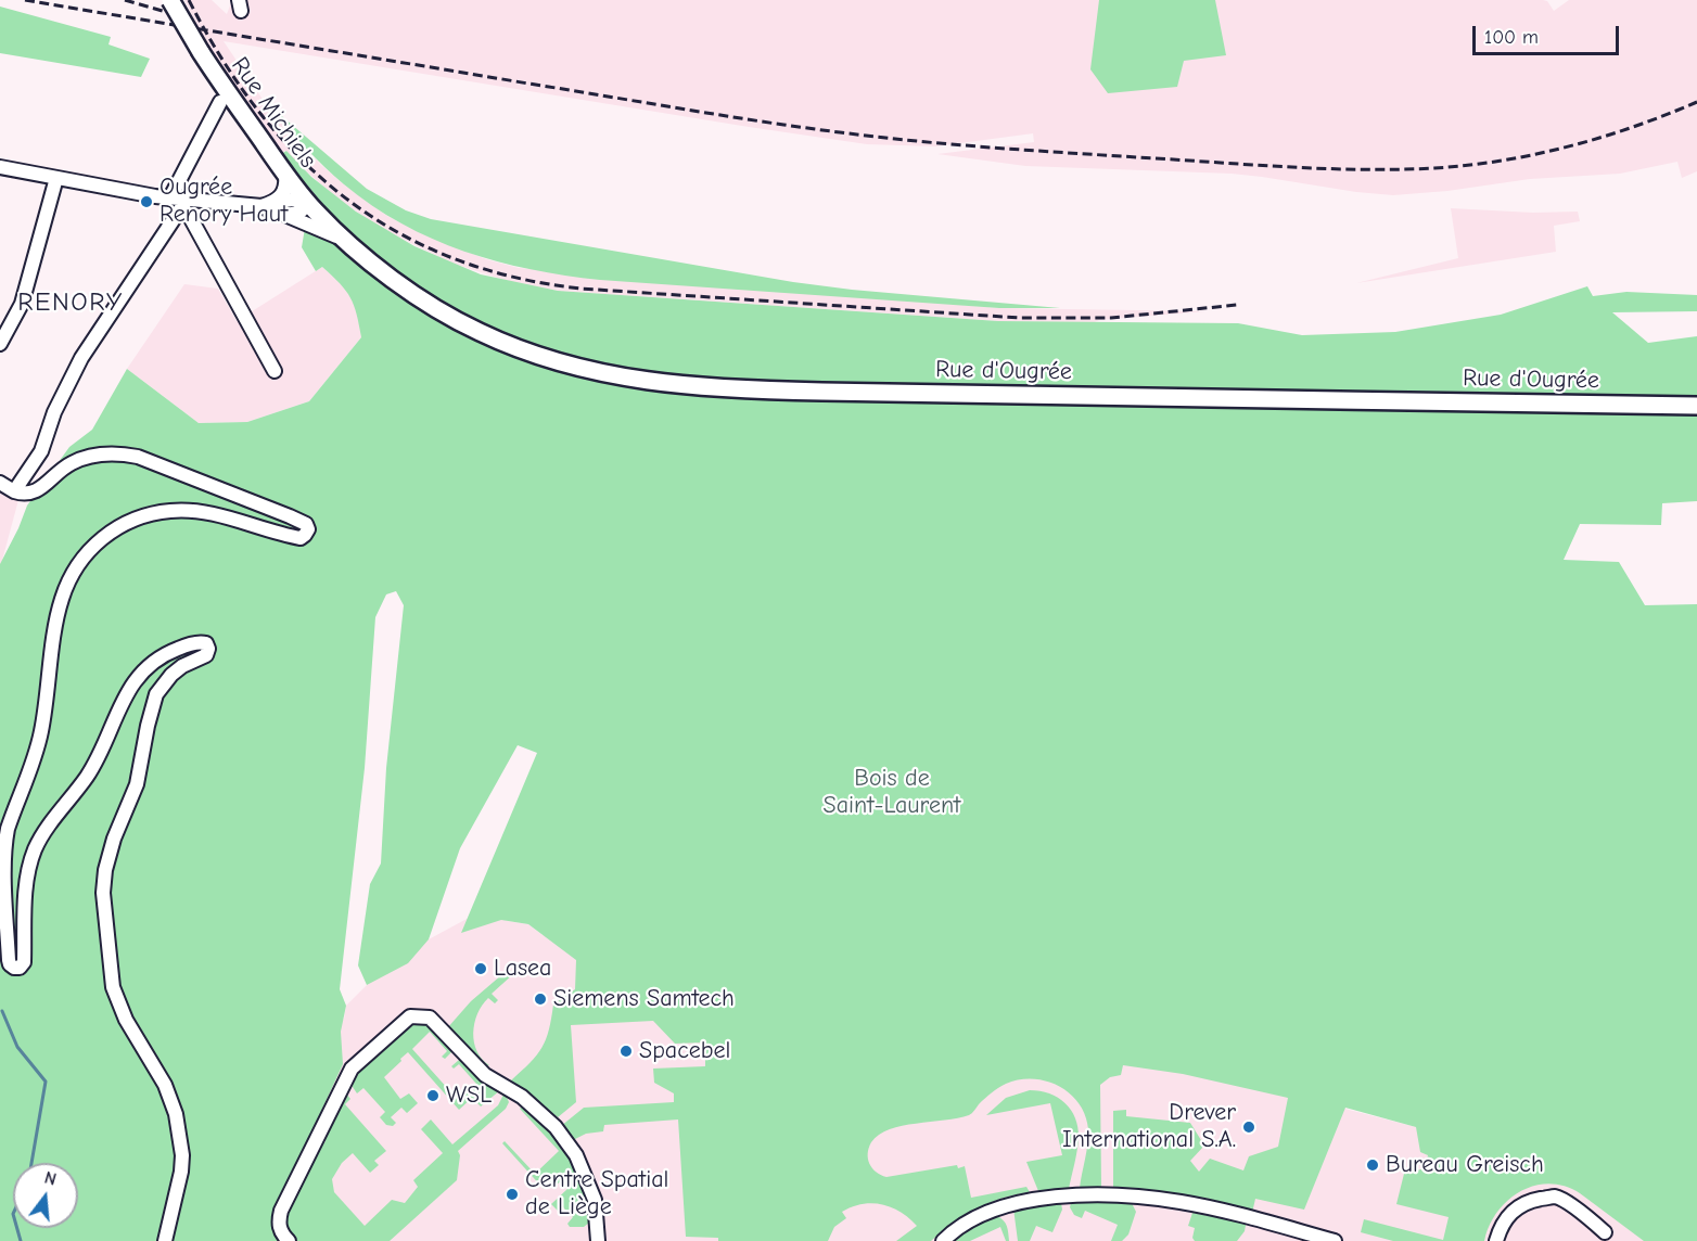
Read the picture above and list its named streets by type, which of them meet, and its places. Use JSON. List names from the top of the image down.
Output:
{
  "streets": {
    "main road": ["Rue Michiels", "Rue d'Ougrée"]
  },
  "crossings": [
    ["Rue Michiels", "Rue d'Ougrée"]
  ],
  "districts": ["RENORY"],
  "parks": ["Bois de Saint-Laurent"],
  "places": [
    "Ougrée Renory Haut",
    "Lasea",
    "Siemens Samtech",
    "Spacebel",
    "WSL",
    "Drever International S.A.",
    "Bureau Greisch",
    "Centre Spatial de Liège"
  ],
  "scale_bar": "100 m",
  "north": "top"
}
